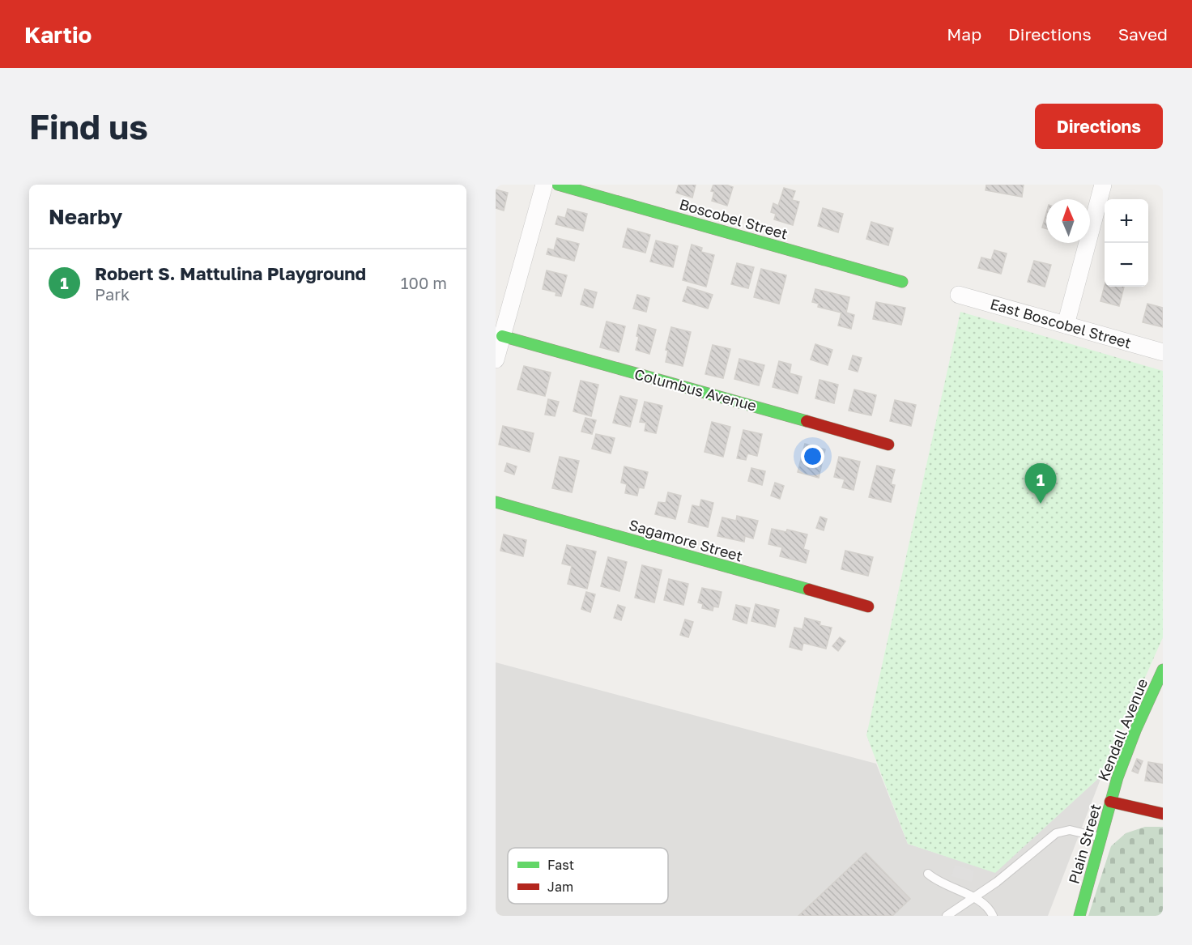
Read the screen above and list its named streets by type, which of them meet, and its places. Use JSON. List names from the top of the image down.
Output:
{
  "streets": {
    "street": [
      "Boscobel Street",
      "East Boscobel Street",
      "Columbus Avenue",
      "Sagamore Street",
      "Kendall Avenue",
      "Plain Street"
    ]
  },
  "crossings": [
    ["Kendall Avenue", "Plain Street"]
  ],
  "legend": ["Fast", "Jam"],
  "north": "top",
  "page": {
    "header": "Kartio",
    "nav": ["Map", "Directions", "Saved"],
    "buttons": "Directions",
    "title": "Find us",
    "heading": "Nearby",
    "map_buttons": ["+", "−"],
    "list": [
      {
        "mark": "1",
        "name": "Robert S. Mattulina Playground",
        "note": "Park",
        "value": "100 m"
      }
    ],
    "pins": "1"
  }
}
